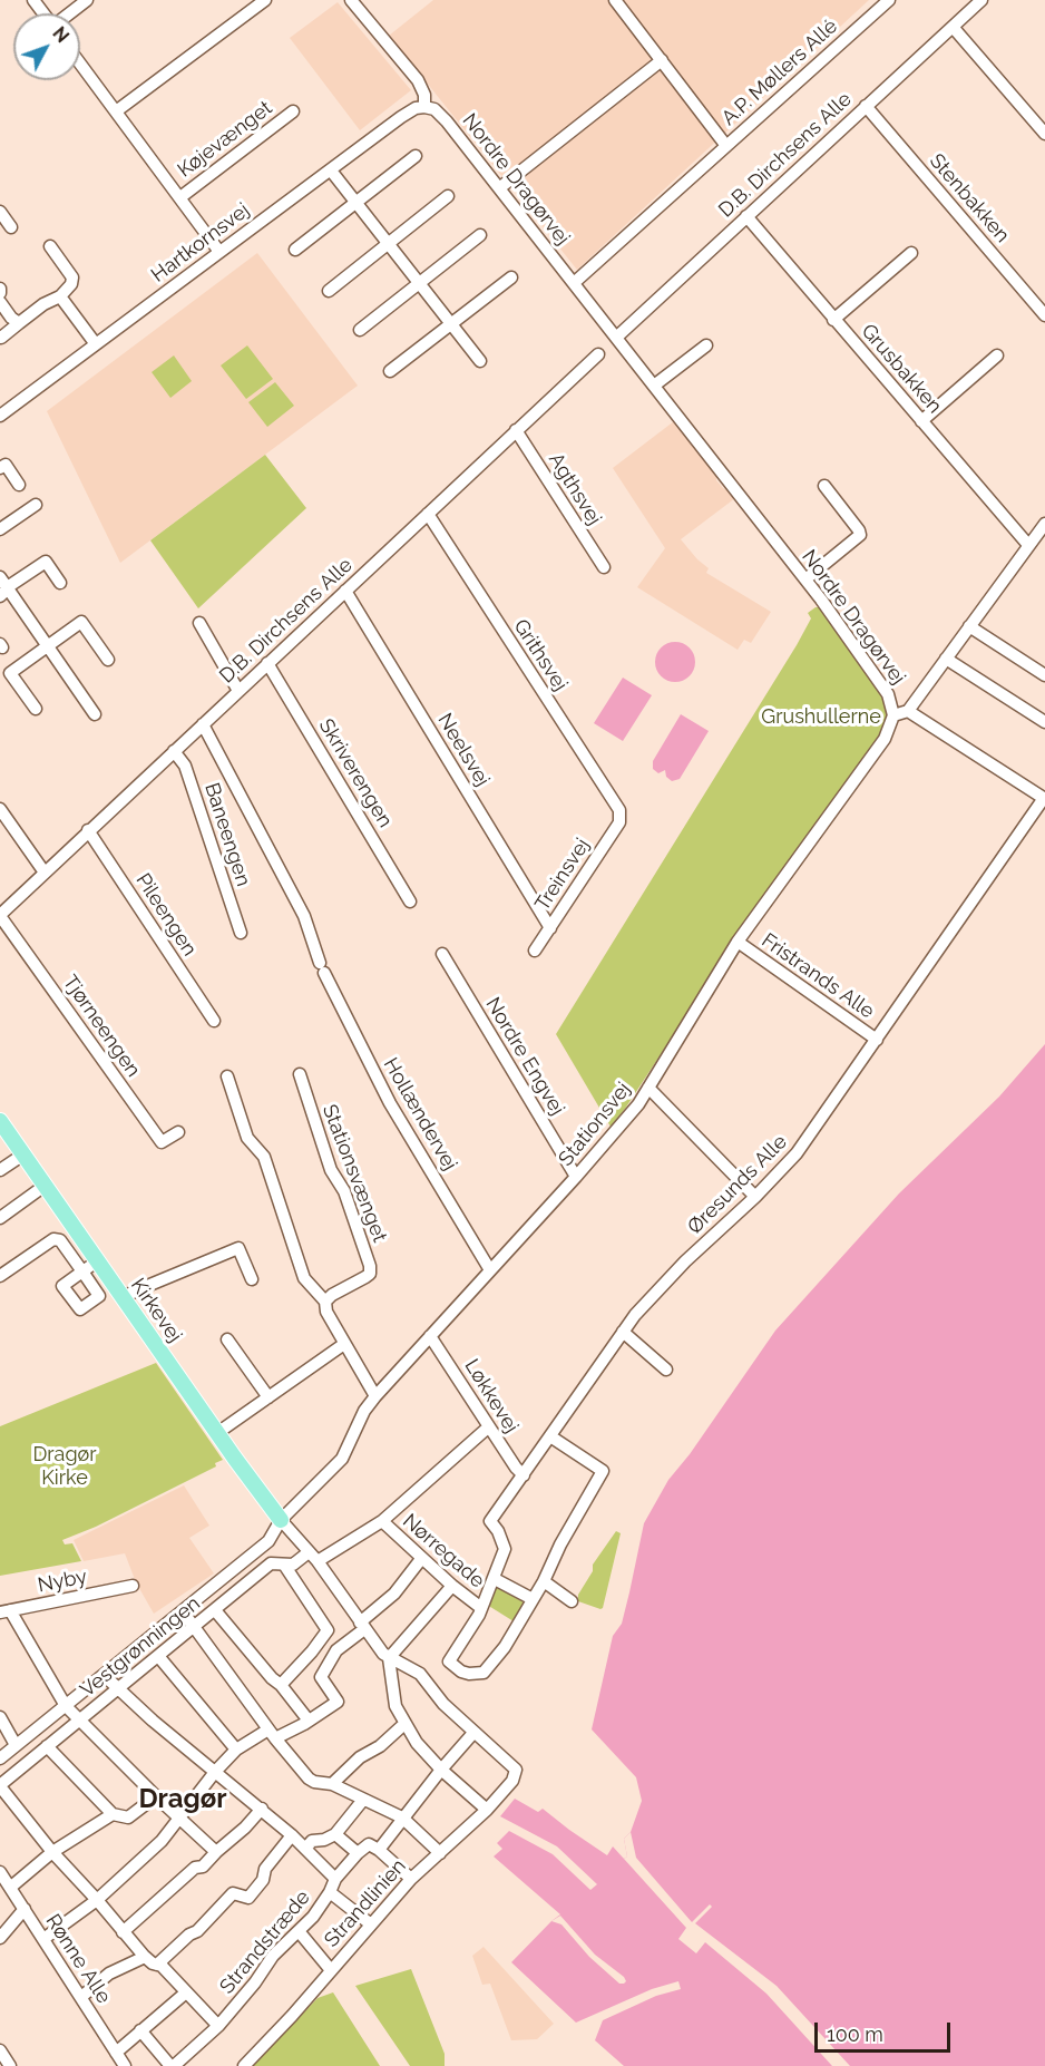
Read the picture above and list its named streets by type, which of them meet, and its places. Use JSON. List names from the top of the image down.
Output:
{
  "streets": {
    "main road": ["Kirkevej"],
    "street": [
      "A.P. Møllers Allé",
      "Køjevænget",
      "D.B. Dirchsens Alle",
      "Nordre Dragørvej",
      "Stenbakken",
      "Hartkornsvej",
      "Grusbakken",
      "Agthsvej",
      "Grithsvej",
      "Neelsvej",
      "Skriverengen",
      "Baneengen",
      "Treinsvej",
      "Pileengen",
      "Fristrands Alle",
      "Tjørneengen",
      "Nordre Engvej",
      "Hollændervej",
      "Stationsvej",
      "Stationsvænget",
      "Øresunds Alle",
      "Løkkevej",
      "Nørregade",
      "Nyby",
      "Vestgrønningen",
      "Strandlinien",
      "Strandstræde",
      "Rønne Alle"
    ]
  },
  "crossings": [
    ["A.P. Møllers Allé", "Nordre Dragørvej"],
    ["Køjevænget", "Hartkornsvej"],
    ["D.B. Dirchsens Alle", "Nordre Dragørvej"],
    ["D.B. Dirchsens Alle", "Stenbakken"],
    ["D.B. Dirchsens Alle", "Grusbakken"],
    ["D.B. Dirchsens Alle", "Agthsvej"],
    ["D.B. Dirchsens Alle", "Grithsvej"],
    ["D.B. Dirchsens Alle", "Neelsvej"],
    ["D.B. Dirchsens Alle", "Skriverengen"],
    ["D.B. Dirchsens Alle", "Baneengen"],
    ["D.B. Dirchsens Alle", "Pileengen"],
    ["D.B. Dirchsens Alle", "Tjørneengen"],
    ["D.B. Dirchsens Alle", "Hollændervej"],
    ["Nordre Dragørvej", "Hartkornsvej"],
    ["Nordre Dragørvej", "Stationsvej"],
    ["Grithsvej", "Treinsvej"],
    ["Neelsvej", "Treinsvej"],
    ["Fristrands Alle", "Stationsvej"],
    ["Fristrands Alle", "Øresunds Alle"],
    ["Nordre Engvej", "Stationsvej"],
    ["Hollændervej", "Stationsvej"],
    ["Stationsvej", "Kirkevej"],
    ["Stationsvej", "Løkkevej"],
    ["Stationsvej", "Vestgrønningen"],
    ["Øresunds Alle", "Løkkevej"],
    ["Kirkevej", "Vestgrønningen"],
    ["Løkkevej", "Vestgrønningen"],
    ["Nørregade", "Vestgrønningen"]
  ],
  "districts": ["Dragør"],
  "parks": ["Grushullerne", "Dragør Kirke"],
  "scale_bar": "100 m",
  "north": "top right"
}
